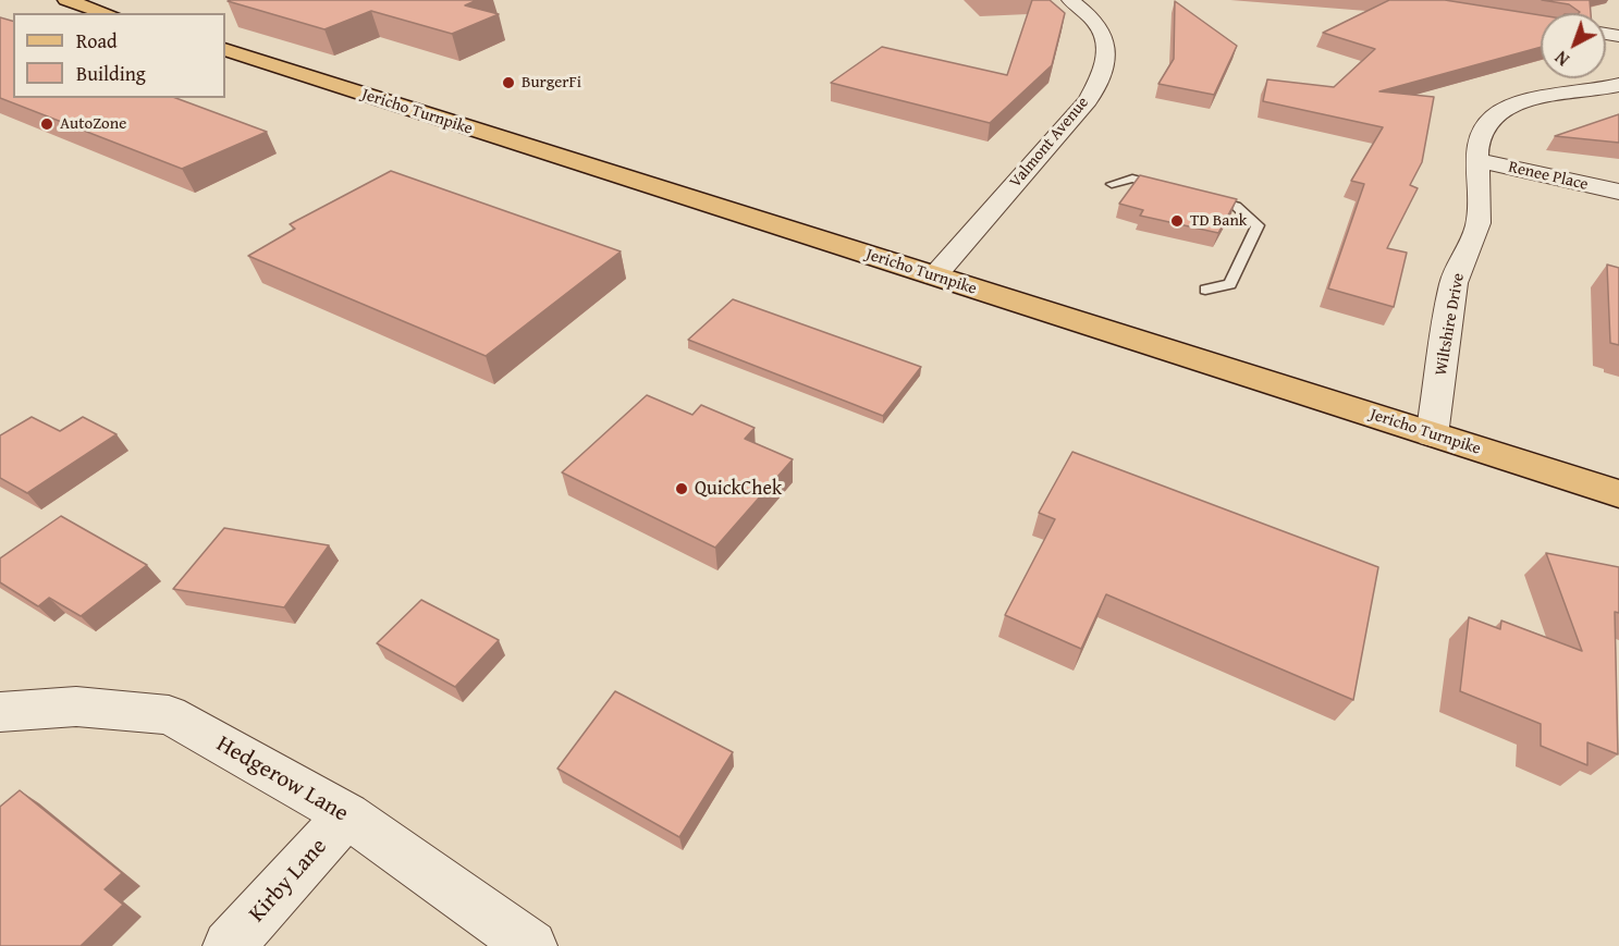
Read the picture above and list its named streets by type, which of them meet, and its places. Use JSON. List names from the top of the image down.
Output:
{
  "streets": {
    "main road": ["Jericho Turnpike"],
    "street": [
      "Valmont Avenue",
      "Renee Place",
      "Wiltshire Drive",
      "Hedgerow Lane",
      "Kirby Lane"
    ]
  },
  "crossings": [
    ["Jericho Turnpike", "Valmont Avenue"],
    ["Jericho Turnpike", "Wiltshire Drive"],
    ["Renee Place", "Wiltshire Drive"],
    ["Hedgerow Lane", "Kirby Lane"]
  ],
  "places": [
    "BurgerFi",
    "AutoZone",
    "TD Bank",
    "QuickChek"
  ],
  "legend": ["Road", "Building"],
  "north": "bottom left"
}
